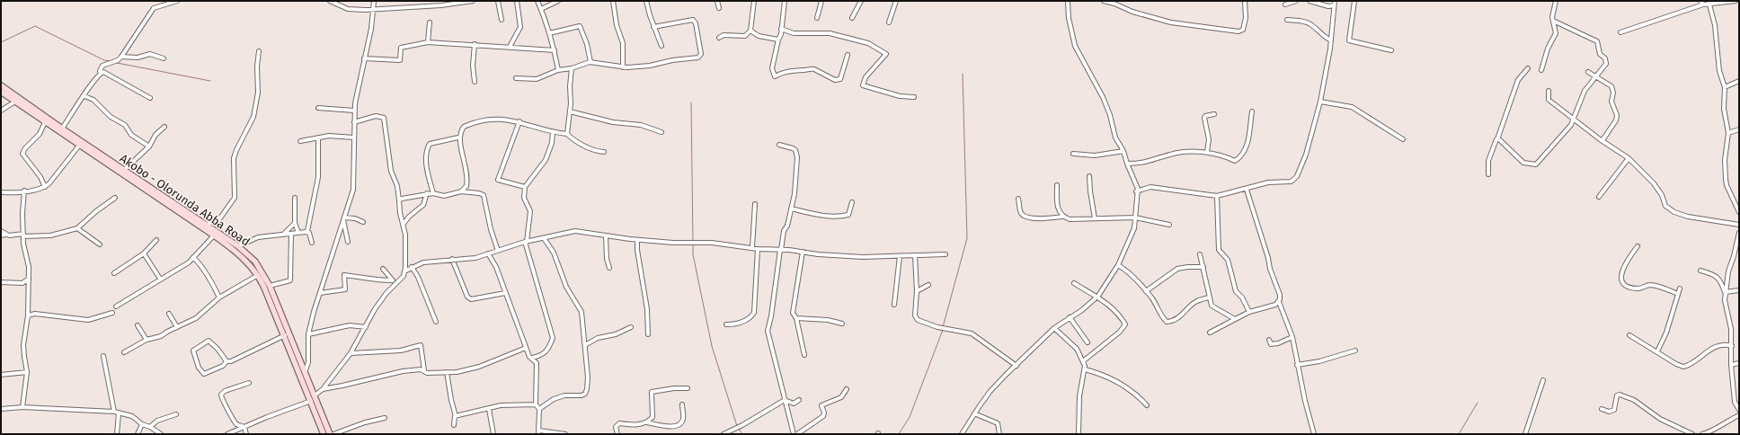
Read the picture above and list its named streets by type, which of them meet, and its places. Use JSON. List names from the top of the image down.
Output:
{
  "streets": {
    "main road": ["Akobo - Olorunda Abba Road"]
  }
}
